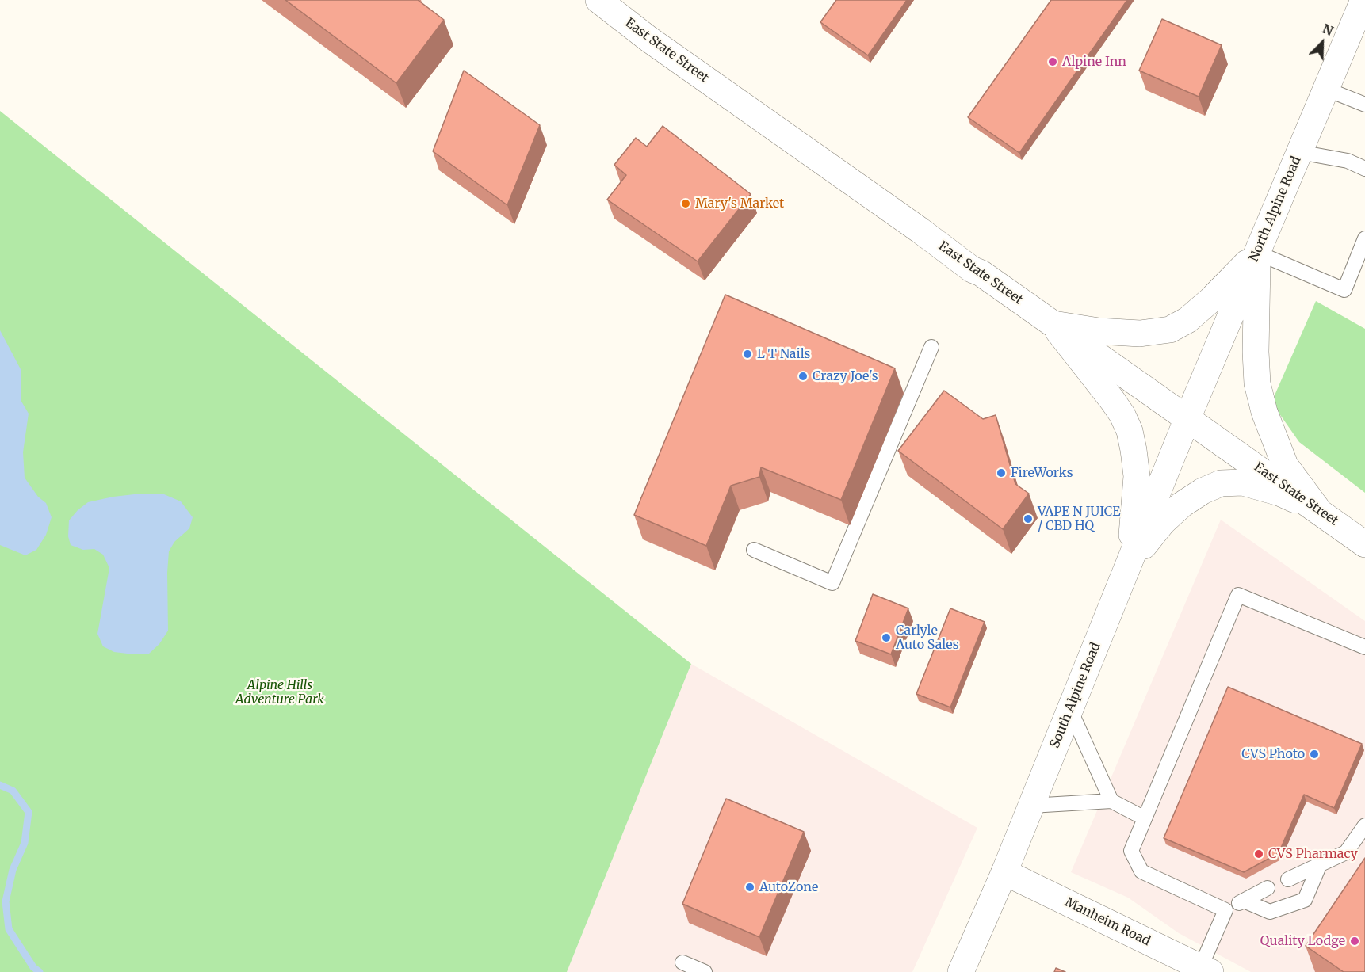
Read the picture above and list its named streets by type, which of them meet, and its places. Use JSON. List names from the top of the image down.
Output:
{
  "streets": {
    "main road": [
      "East State Street",
      "North Alpine Road",
      "South Alpine Road",
      "Manheim Road"
    ]
  },
  "crossings": [
    ["East State Street", "North Alpine Road"],
    ["East State Street", "South Alpine Road"],
    ["North Alpine Road", "South Alpine Road"],
    ["South Alpine Road", "Manheim Road"]
  ],
  "parks": ["Alpine Hills Adventure Park"],
  "places": [
    "Alpine Inn",
    "Mary's Market",
    "L T Nails",
    "Crazy Joe's",
    "FireWorks",
    "VAPE N JUICE / CBD HQ",
    "Carlyle Auto Sales",
    "CVS Photo",
    "CVS Pharmacy",
    "AutoZone",
    "Quality Lodge"
  ],
  "north": "top right"
}
